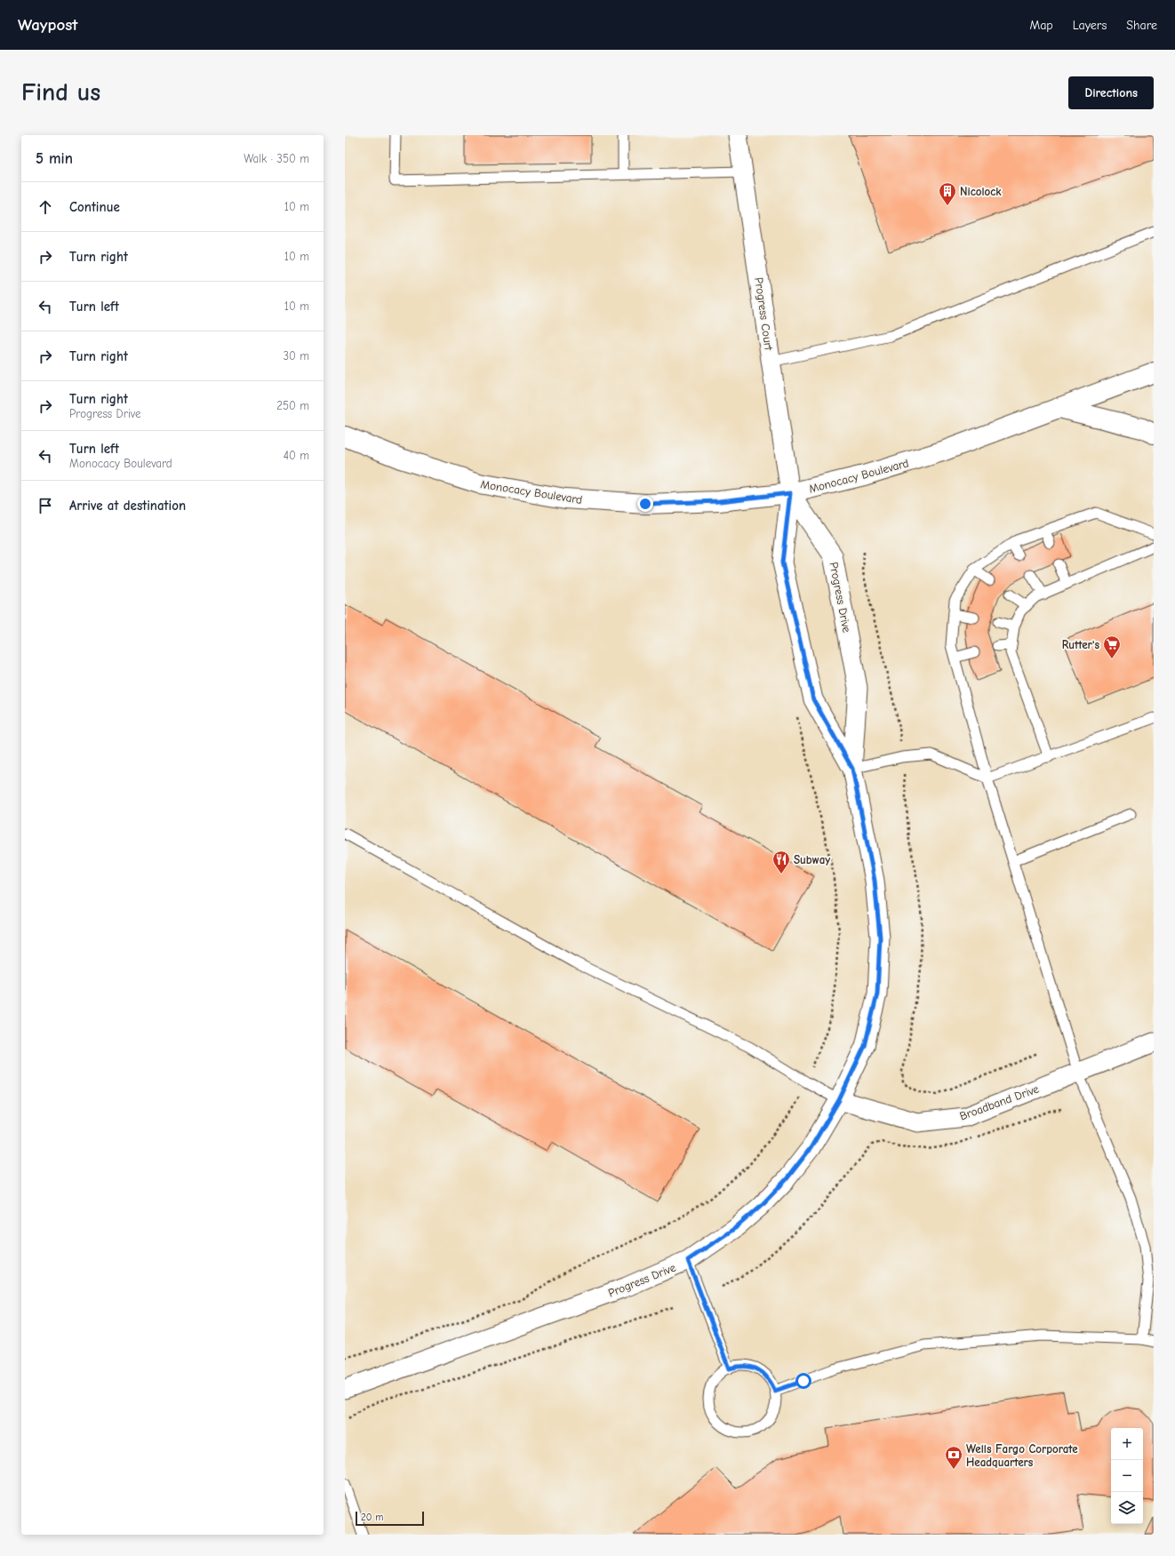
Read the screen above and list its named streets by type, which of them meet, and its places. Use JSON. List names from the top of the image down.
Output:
{
  "streets": {
    "main road": ["Monocacy Boulevard"],
    "street": ["Progress Court", "Progress Drive", "Broadband Drive"]
  },
  "crossings": [
    ["Progress Court", "Monocacy Boulevard"],
    ["Progress Court", "Progress Drive"],
    ["Monocacy Boulevard", "Progress Drive"],
    ["Progress Drive", "Broadband Drive"]
  ],
  "places": {
    "building": ["Nicolock"],
    "supermarket": ["Rutter's"],
    "restaurant": ["Subway"],
    "bank": ["Wells Fargo Corporate Headquarters"]
  },
  "scale_bar": "20 m",
  "page": {
    "header": "Waypost",
    "nav": ["Map", "Layers", "Share"],
    "buttons": "Directions",
    "title": "Find us",
    "heading": ["5 min", "Walk · 350 m"],
    "list": [
      ["Continue", "10 m"],
      ["Turn right", "10 m"],
      ["Turn left", "10 m"],
      ["Turn right", "30 m"],
      ["Turn right", "Progress Drive", "250 m"],
      ["Turn left", "Monocacy Boulevard", "40 m"],
      "Arrive at destination"
    ],
    "map_buttons": ["+", "−"],
    "scale": "20 m"
  }
}
